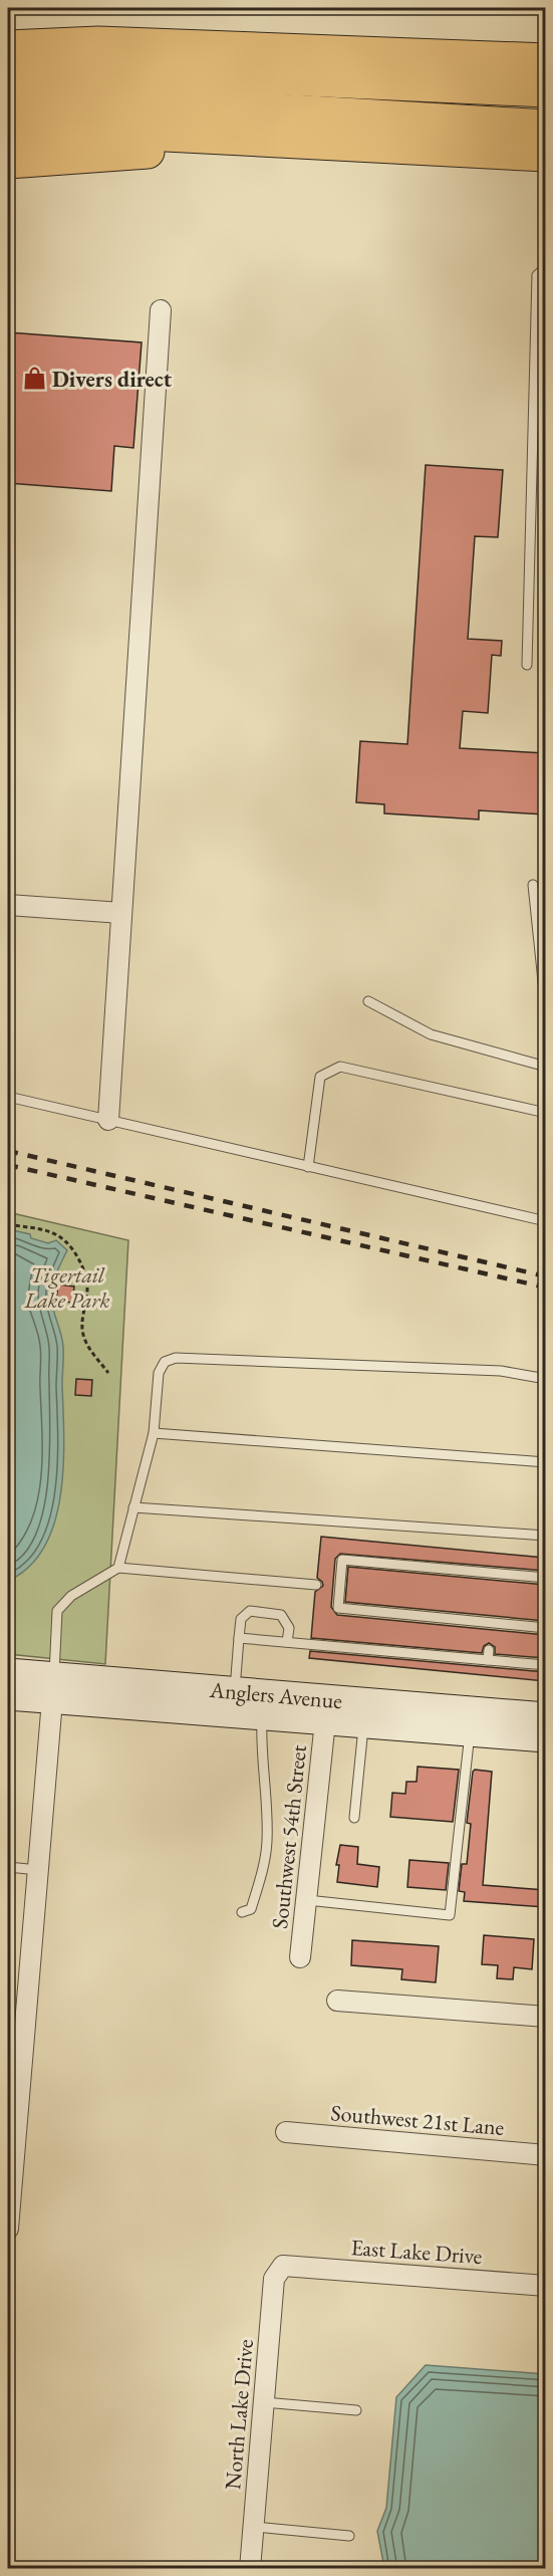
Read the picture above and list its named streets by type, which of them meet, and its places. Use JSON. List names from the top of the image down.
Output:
{
  "streets": {
    "street": [
      "Anglers Avenue",
      "Southwest 54th Street",
      "Southwest 21st Lane",
      "East Lake Drive",
      "North Lake Drive"
    ]
  },
  "crossings": [
    ["Anglers Avenue", "Southwest 54th Street"],
    ["East Lake Drive", "North Lake Drive"]
  ],
  "parks": ["Tigertail Lake Park"],
  "places": {
    "shop": ["Divers direct"]
  }
}
